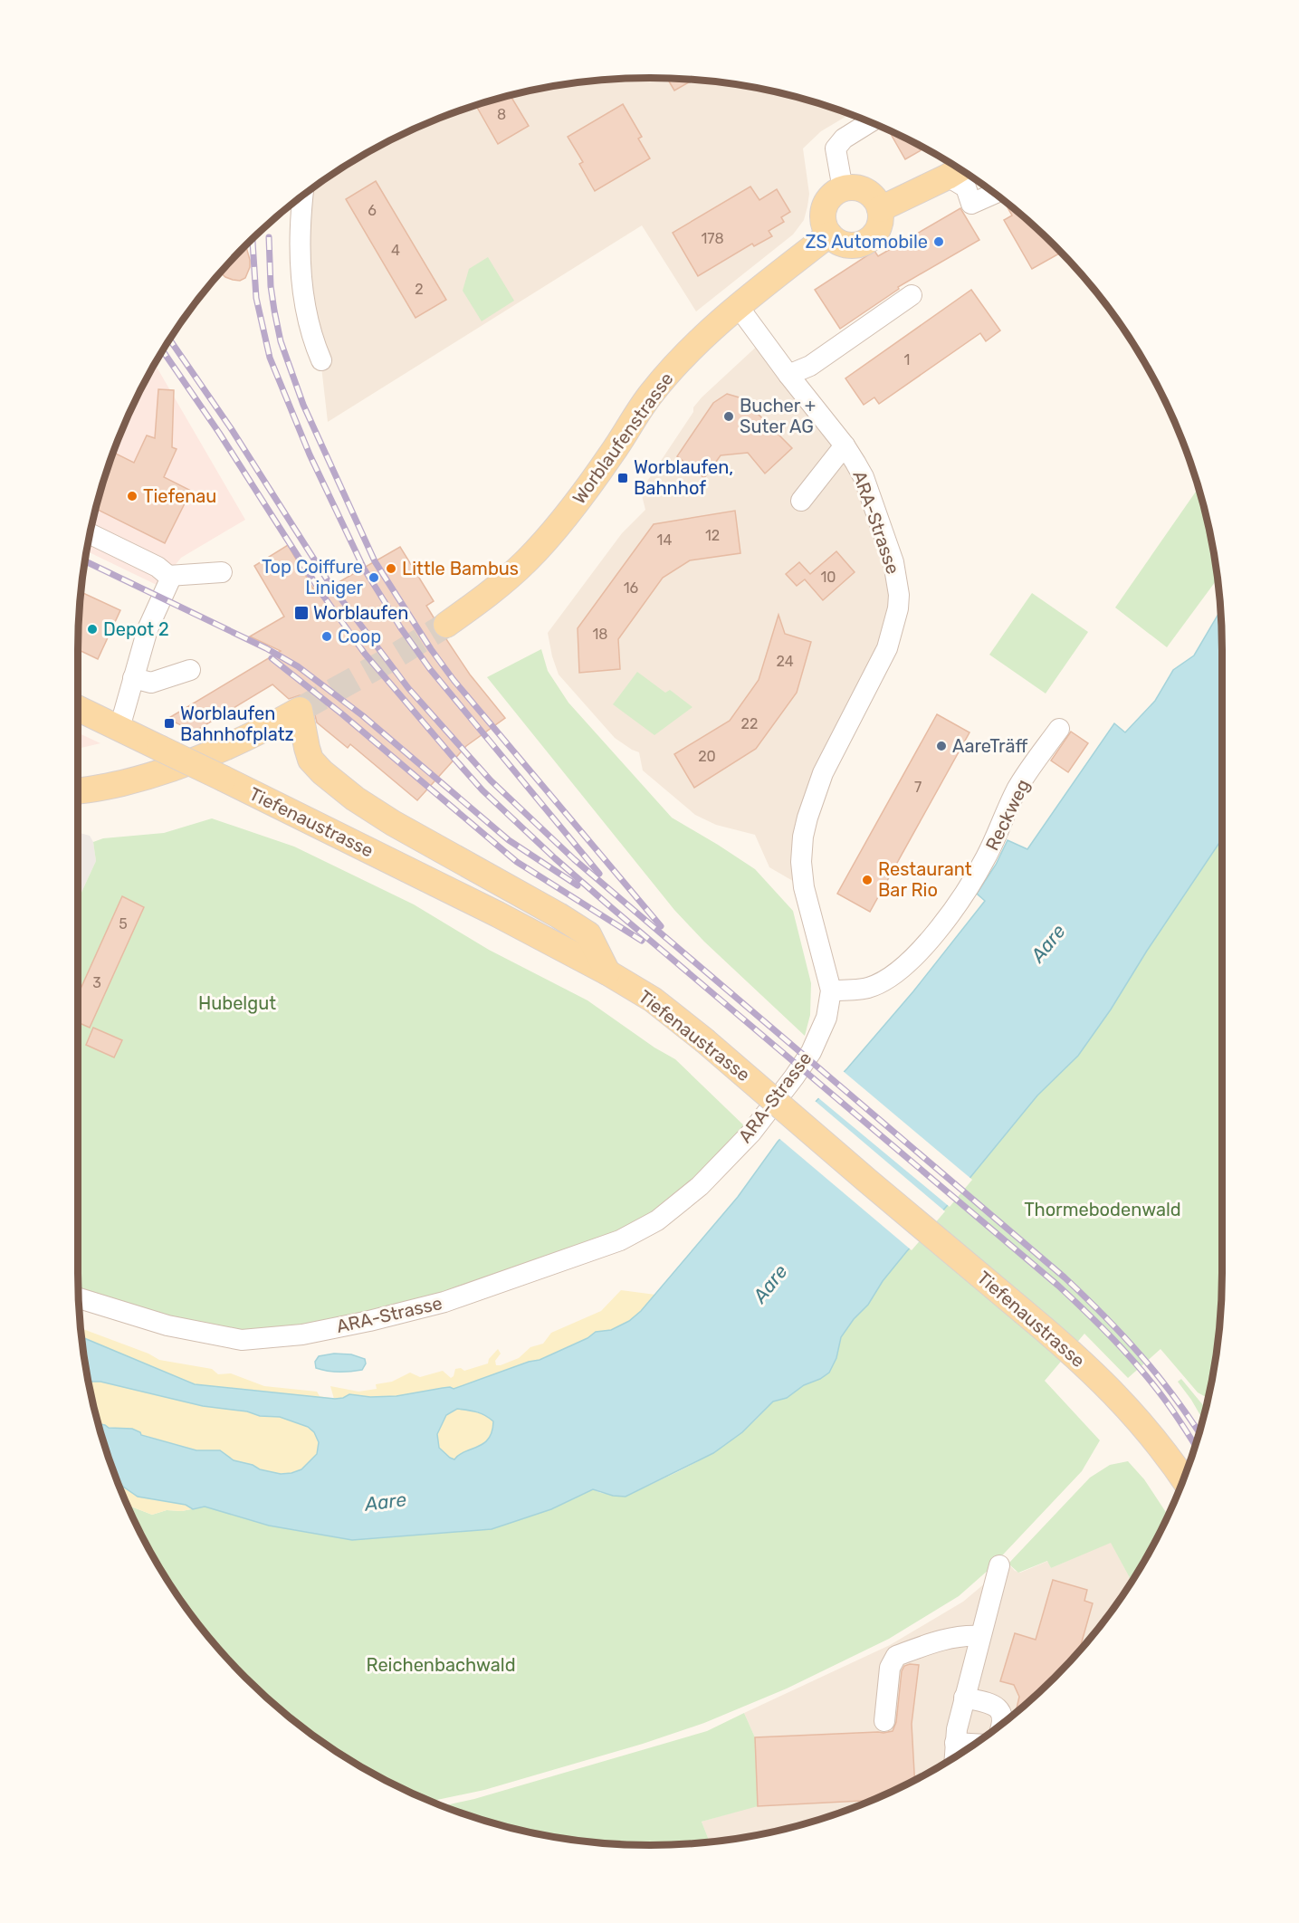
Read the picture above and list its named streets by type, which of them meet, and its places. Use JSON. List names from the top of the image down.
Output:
{
  "streets": {
    "main road": ["Worblaufenstrasse", "Tiefenaustrasse"],
    "street": ["ARA-Strasse", "Reckweg"]
  },
  "crossings": [
    ["Worblaufenstrasse", "ARA-Strasse"],
    ["ARA-Strasse", "Reckweg"]
  ],
  "water": ["Aare"],
  "parks": ["Hubelgut", "Thormebodenwald", "Reichenbachwald"],
  "places": {
    "other": [
      "ZS Automobile",
      "Bucher + Suter AG",
      "Tiefenau",
      "Little Bambus",
      "Top Coiffure Liniger",
      "Depot 2",
      "Coop",
      "AareTräff",
      "Restaurant Bar Rio"
    ],
    "transit": ["Worblaufen, Bahnhof", "Worblaufen", "Worblaufen Bahnhofplatz"]
  },
  "house_numbers": [
    "8",
    "6",
    "178",
    "4",
    "2",
    "1",
    "12",
    "14",
    "10",
    "16",
    "18",
    "24",
    "22",
    "20",
    "7",
    "5",
    "3"
  ]
}
